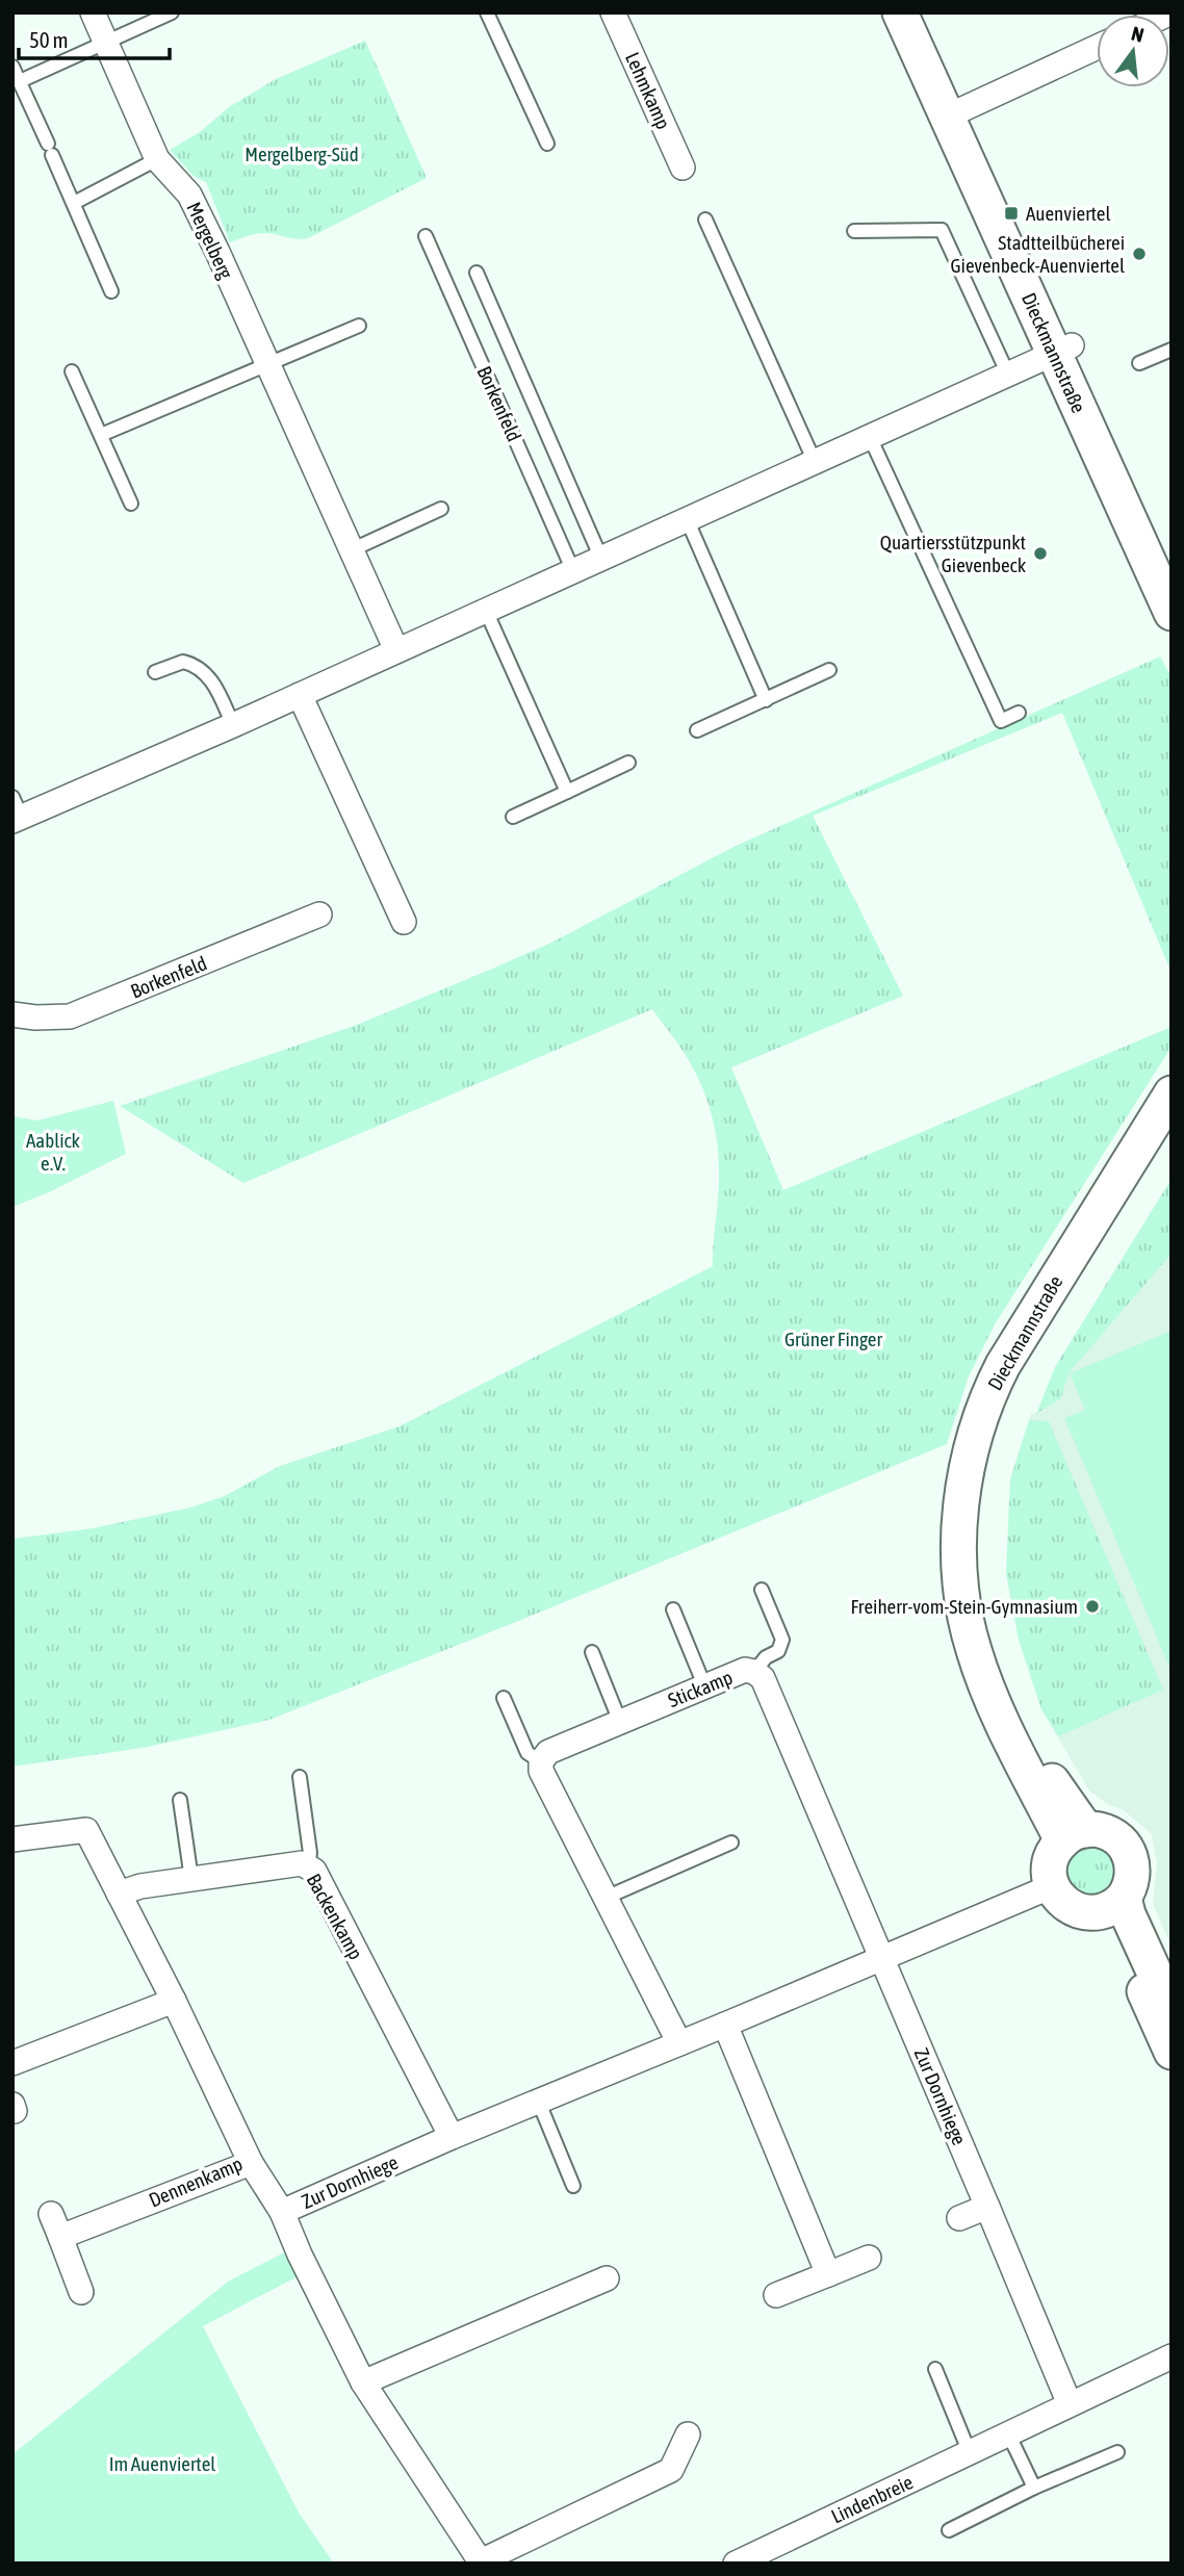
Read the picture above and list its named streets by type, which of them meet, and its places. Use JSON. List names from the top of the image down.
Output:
{
  "streets": {
    "street": [
      "Lehmkamp",
      "Mergelberg",
      "Dieckmannstraße",
      "Borkenfeld",
      "Stickamp",
      "Backenkamp",
      "Zur Dornhiege",
      "Dennenkamp",
      "Lindenbreie"
    ]
  },
  "crossings": [
    ["Dieckmannstraße", "Zur Dornhiege"],
    ["Stickamp", "Zur Dornhiege"],
    ["Backenkamp", "Zur Dornhiege"],
    ["Backenkamp", "Dennenkamp"],
    ["Zur Dornhiege", "Dennenkamp"]
  ],
  "parks": [
    "Mergelberg-Süd",
    "Aablick e.V.",
    "Grüner Finger",
    "Im Auenviertel"
  ],
  "places": {
    "transit": ["Auenviertel"],
    "other": ["Stadtteilbücherei Gievenbeck-Auenviertel", "Quartiersstützpunkt Gievenbeck", "Freiherr-vom-Stein-Gymnasium"]
  },
  "scale_bar": "50 m",
  "north": "top"
}
